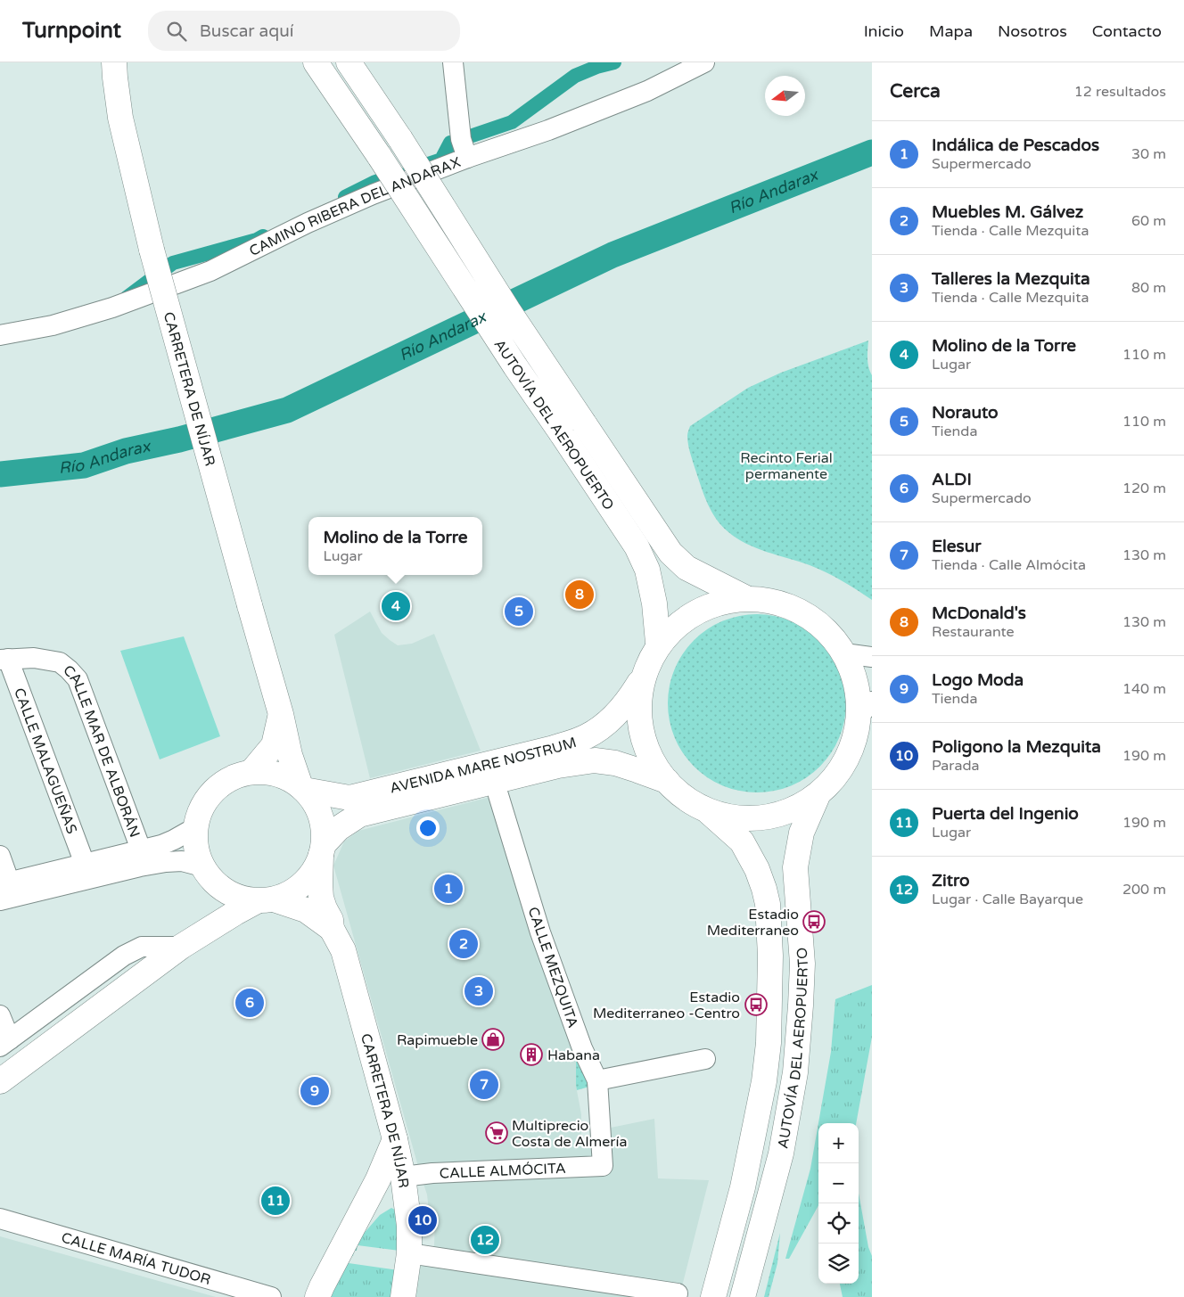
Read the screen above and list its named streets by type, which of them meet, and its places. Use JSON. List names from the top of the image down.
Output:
{
  "streets": {
    "main road": ["CARRETERA DE NÍJAR", "AUTOVÍA DEL AEROPUERTO", "AVENIDA MARE NOSTRUM"],
    "street": [
      "CAMINO RIBERA DEL ANDARAX",
      "CALLE MAR DE ALBORÁN",
      "CALLE MALAGUEÑAS",
      "CALLE MEZQUITA",
      "CALLE ALMÓCITA",
      "CALLE MARÍA TUDOR"
    ]
  },
  "crossings": [
    ["CARRETERA DE NÍJAR", "AVENIDA MARE NOSTRUM"],
    ["CARRETERA DE NÍJAR", "CALLE ALMÓCITA"],
    ["CALLE MAR DE ALBORÁN", "CALLE MALAGUEÑAS"],
    ["CALLE MEZQUITA", "CALLE ALMÓCITA"]
  ],
  "water": ["Río Andarax"],
  "parks": ["Recinto Ferial permanente"],
  "places": {
    "bus stop": ["Estadio Mediterraneo", "Estadio Mediterraneo -Centro"],
    "shop": ["Rapimueble"],
    "building": ["Habana"],
    "supermarket": ["Multiprecio Costa de Almería"]
  },
  "north": "left",
  "page": {
    "header": "Turnpoint",
    "search": "Buscar aquí",
    "nav": [
      "Inicio",
      "Mapa",
      "Nosotros",
      "Contacto"
    ],
    "heading": ["Cerca", "12 resultados"],
    "list": [
      {
        "mark": "1",
        "name": "Indálica de Pescados",
        "note": "Supermercado",
        "value": "30 m"
      },
      {
        "mark": "2",
        "name": "Muebles M. Gálvez",
        "note": "Tienda · Calle Mezquita",
        "value": "60 m"
      },
      {
        "mark": "3",
        "name": "Talleres la Mezquita",
        "note": "Tienda · Calle Mezquita",
        "value": "80 m"
      },
      {
        "mark": "4",
        "name": "Molino de la Torre",
        "note": "Lugar",
        "value": "110 m"
      },
      {
        "mark": "5",
        "name": "Norauto",
        "note": "Tienda",
        "value": "110 m"
      },
      {
        "mark": "6",
        "name": "ALDI",
        "note": "Supermercado",
        "value": "120 m"
      },
      {
        "mark": "7",
        "name": "Elesur",
        "note": "Tienda · Calle Almócita",
        "value": "130 m"
      },
      {
        "mark": "8",
        "name": "McDonald's",
        "note": "Restaurante",
        "value": "130 m"
      },
      {
        "mark": "9",
        "name": "Logo Moda",
        "note": "Tienda",
        "value": "140 m"
      },
      {
        "mark": "10",
        "name": "Poligono la Mezquita",
        "note": "Parada",
        "value": "190 m"
      },
      {
        "mark": "11",
        "name": "Puerta del Ingenio",
        "note": "Lugar",
        "value": "190 m"
      },
      {
        "mark": "12",
        "name": "Zitro",
        "note": "Lugar · Calle Bayarque",
        "value": "200 m"
      }
    ],
    "popup": ["Molino de la Torre", "Lugar"],
    "pins": [
      "8",
      "4",
      "5",
      "1",
      "2",
      "3",
      "6",
      "7",
      "9",
      "11",
      "10",
      "12"
    ],
    "map_buttons": ["+", "−"]
  }
}
